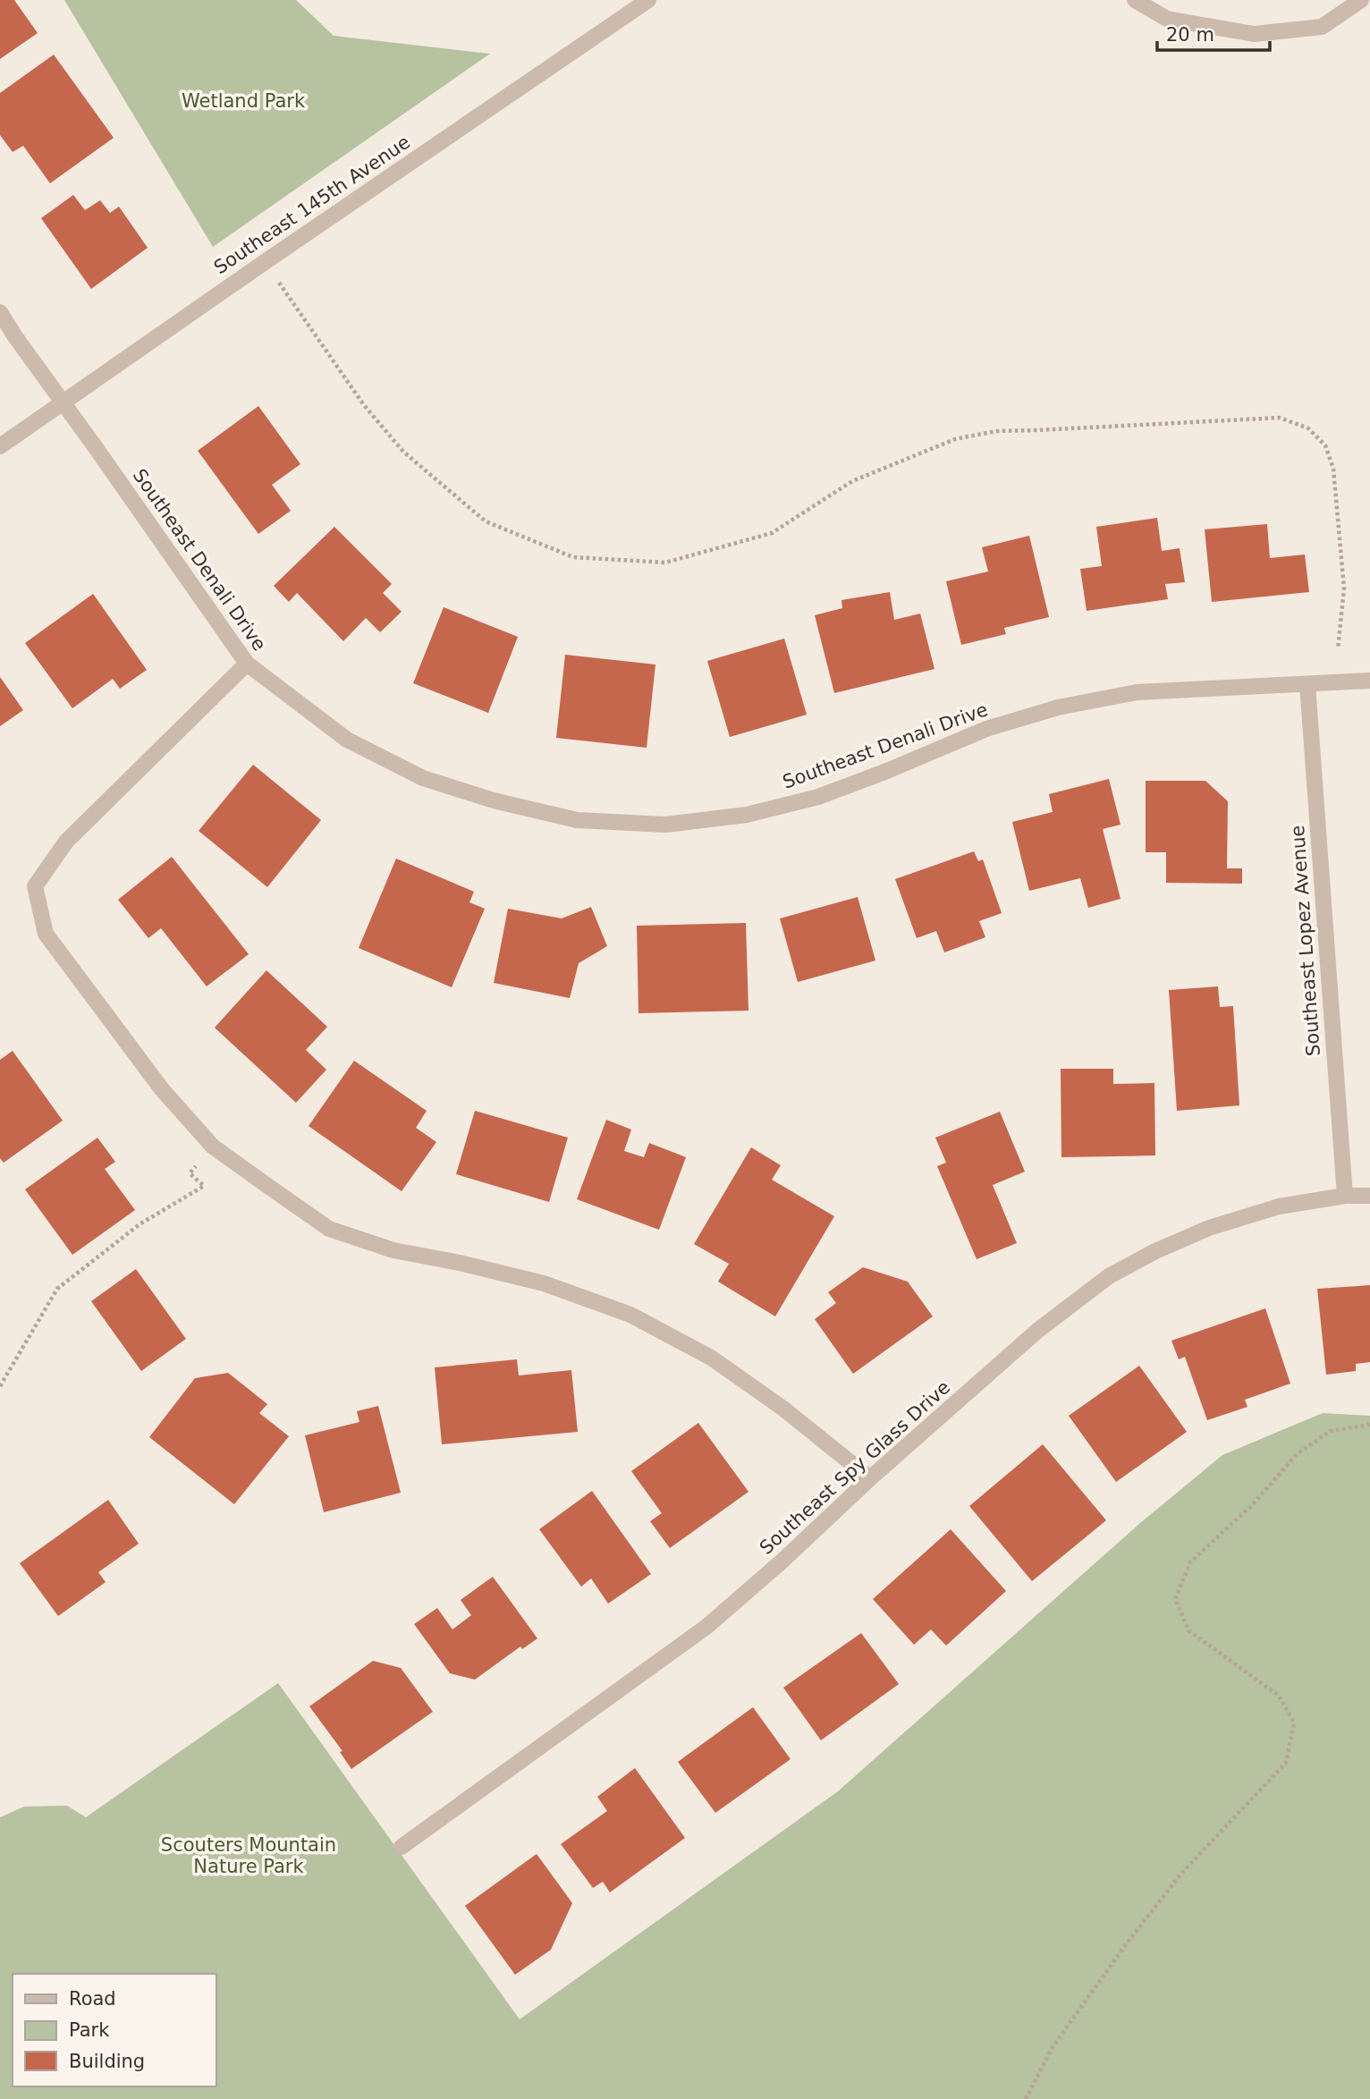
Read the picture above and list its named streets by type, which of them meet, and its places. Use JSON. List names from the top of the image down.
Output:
{
  "streets": {
    "street": [
      "Southeast 145th Avenue",
      "Southeast Denali Drive",
      "Southeast Lopez Avenue",
      "Southeast Spy Glass Drive"
    ]
  },
  "crossings": [
    ["Southeast 145th Avenue", "Southeast Denali Drive"],
    ["Southeast Denali Drive", "Southeast Lopez Avenue"],
    ["Southeast Lopez Avenue", "Southeast Spy Glass Drive"]
  ],
  "parks": ["Wetland Park", "Scouters Mountain Nature Park"],
  "legend": ["Road", "Park", "Building"],
  "scale_bar": "20 m"
}
